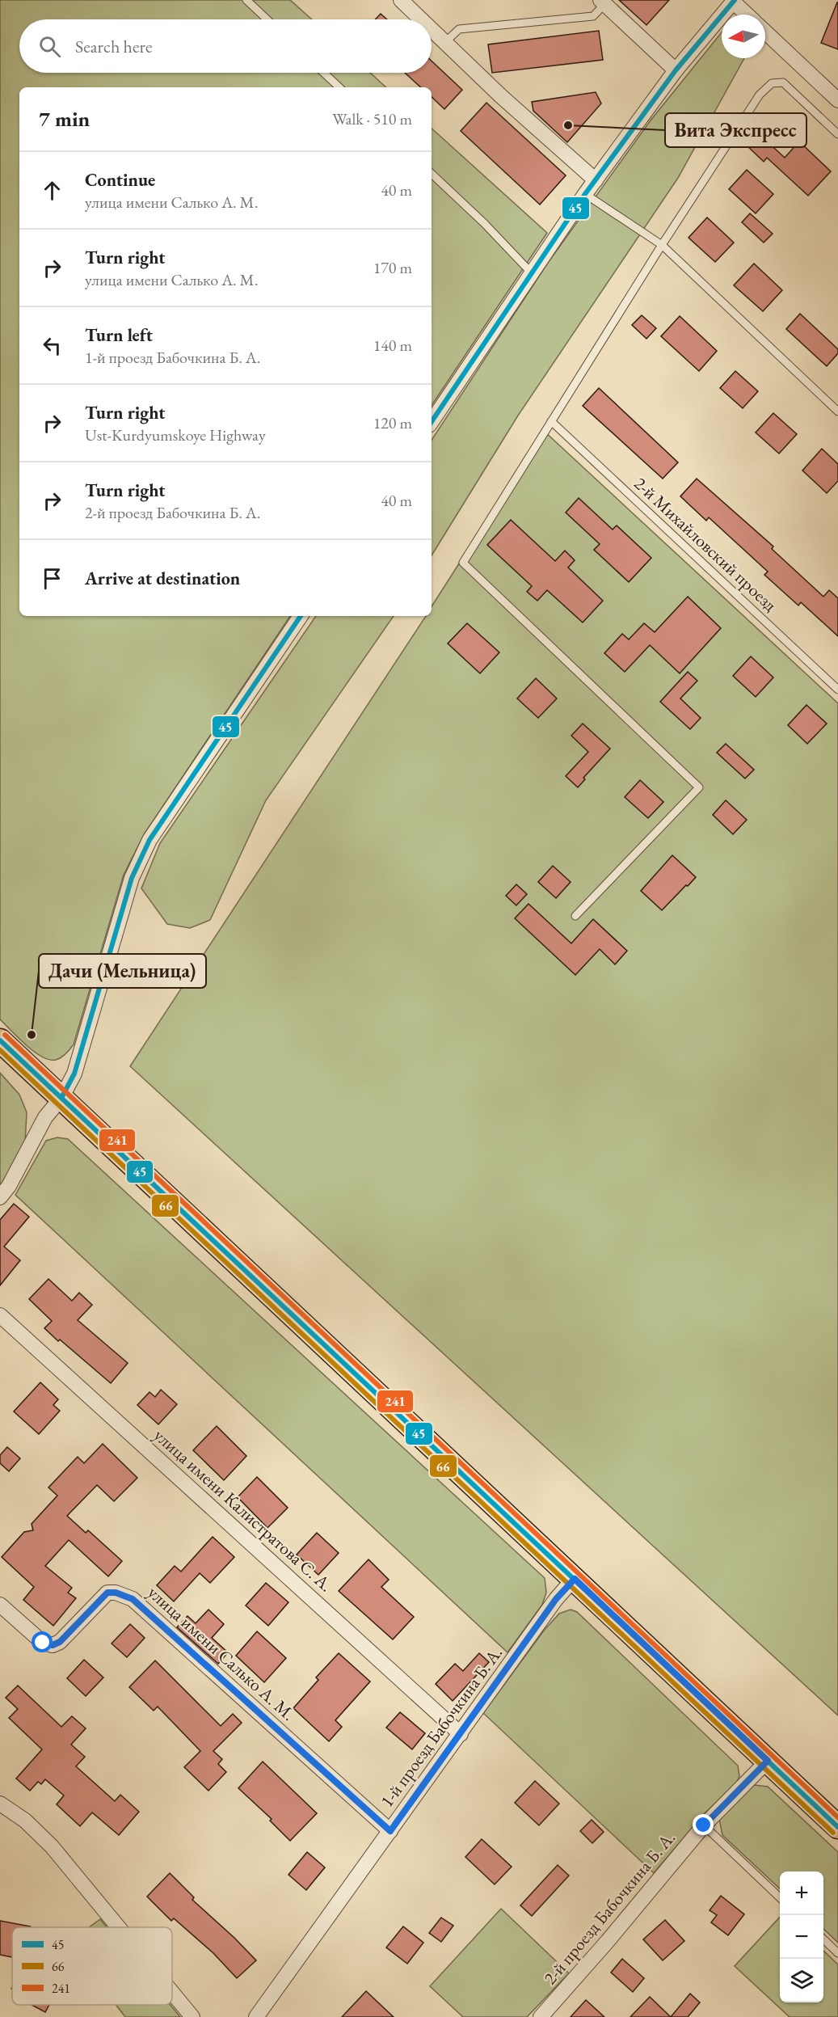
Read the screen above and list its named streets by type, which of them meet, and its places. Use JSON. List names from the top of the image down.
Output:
{
  "streets": {
    "street": [
      "улица имени Калистратова С. А.",
      "улица имени Салько А. М.",
      "1-й проезд Бабочкина Б. А.",
      "2-й проезд Бабочкина Б. А."
    ],
    "lane": ["2-й Михайловский проезд"]
  },
  "crossings": [
    ["улица имени Калистратова С. А.", "1-й проезд Бабочкина Б. А."],
    ["улица имени Салько А. М.", "1-й проезд Бабочкина Б. А."]
  ],
  "places": ["Вита Экспресс", "Дачи (Мельница)"],
  "lines": ["transit line 45", "transit line 241", "transit line 66"],
  "legend": ["45", "66", "241"],
  "north": "left",
  "page": {
    "search": "Search here",
    "heading": ["7 min", "Walk · 510 m"],
    "list": [
      ["Continue", "улица имени Салько А. М.", "40 m"],
      ["Turn right", "улица имени Салько А. М.", "170 m"],
      ["Turn left", "1-й проезд Бабочкина Б. А.", "140 m"],
      ["Turn right", "Ust-Kurdyumskoye Highway", "120 m"],
      ["Turn right", "2-й проезд Бабочкина Б. А.", "40 m"],
      "Arrive at destination"
    ],
    "map_buttons": ["+", "−"]
  }
}
